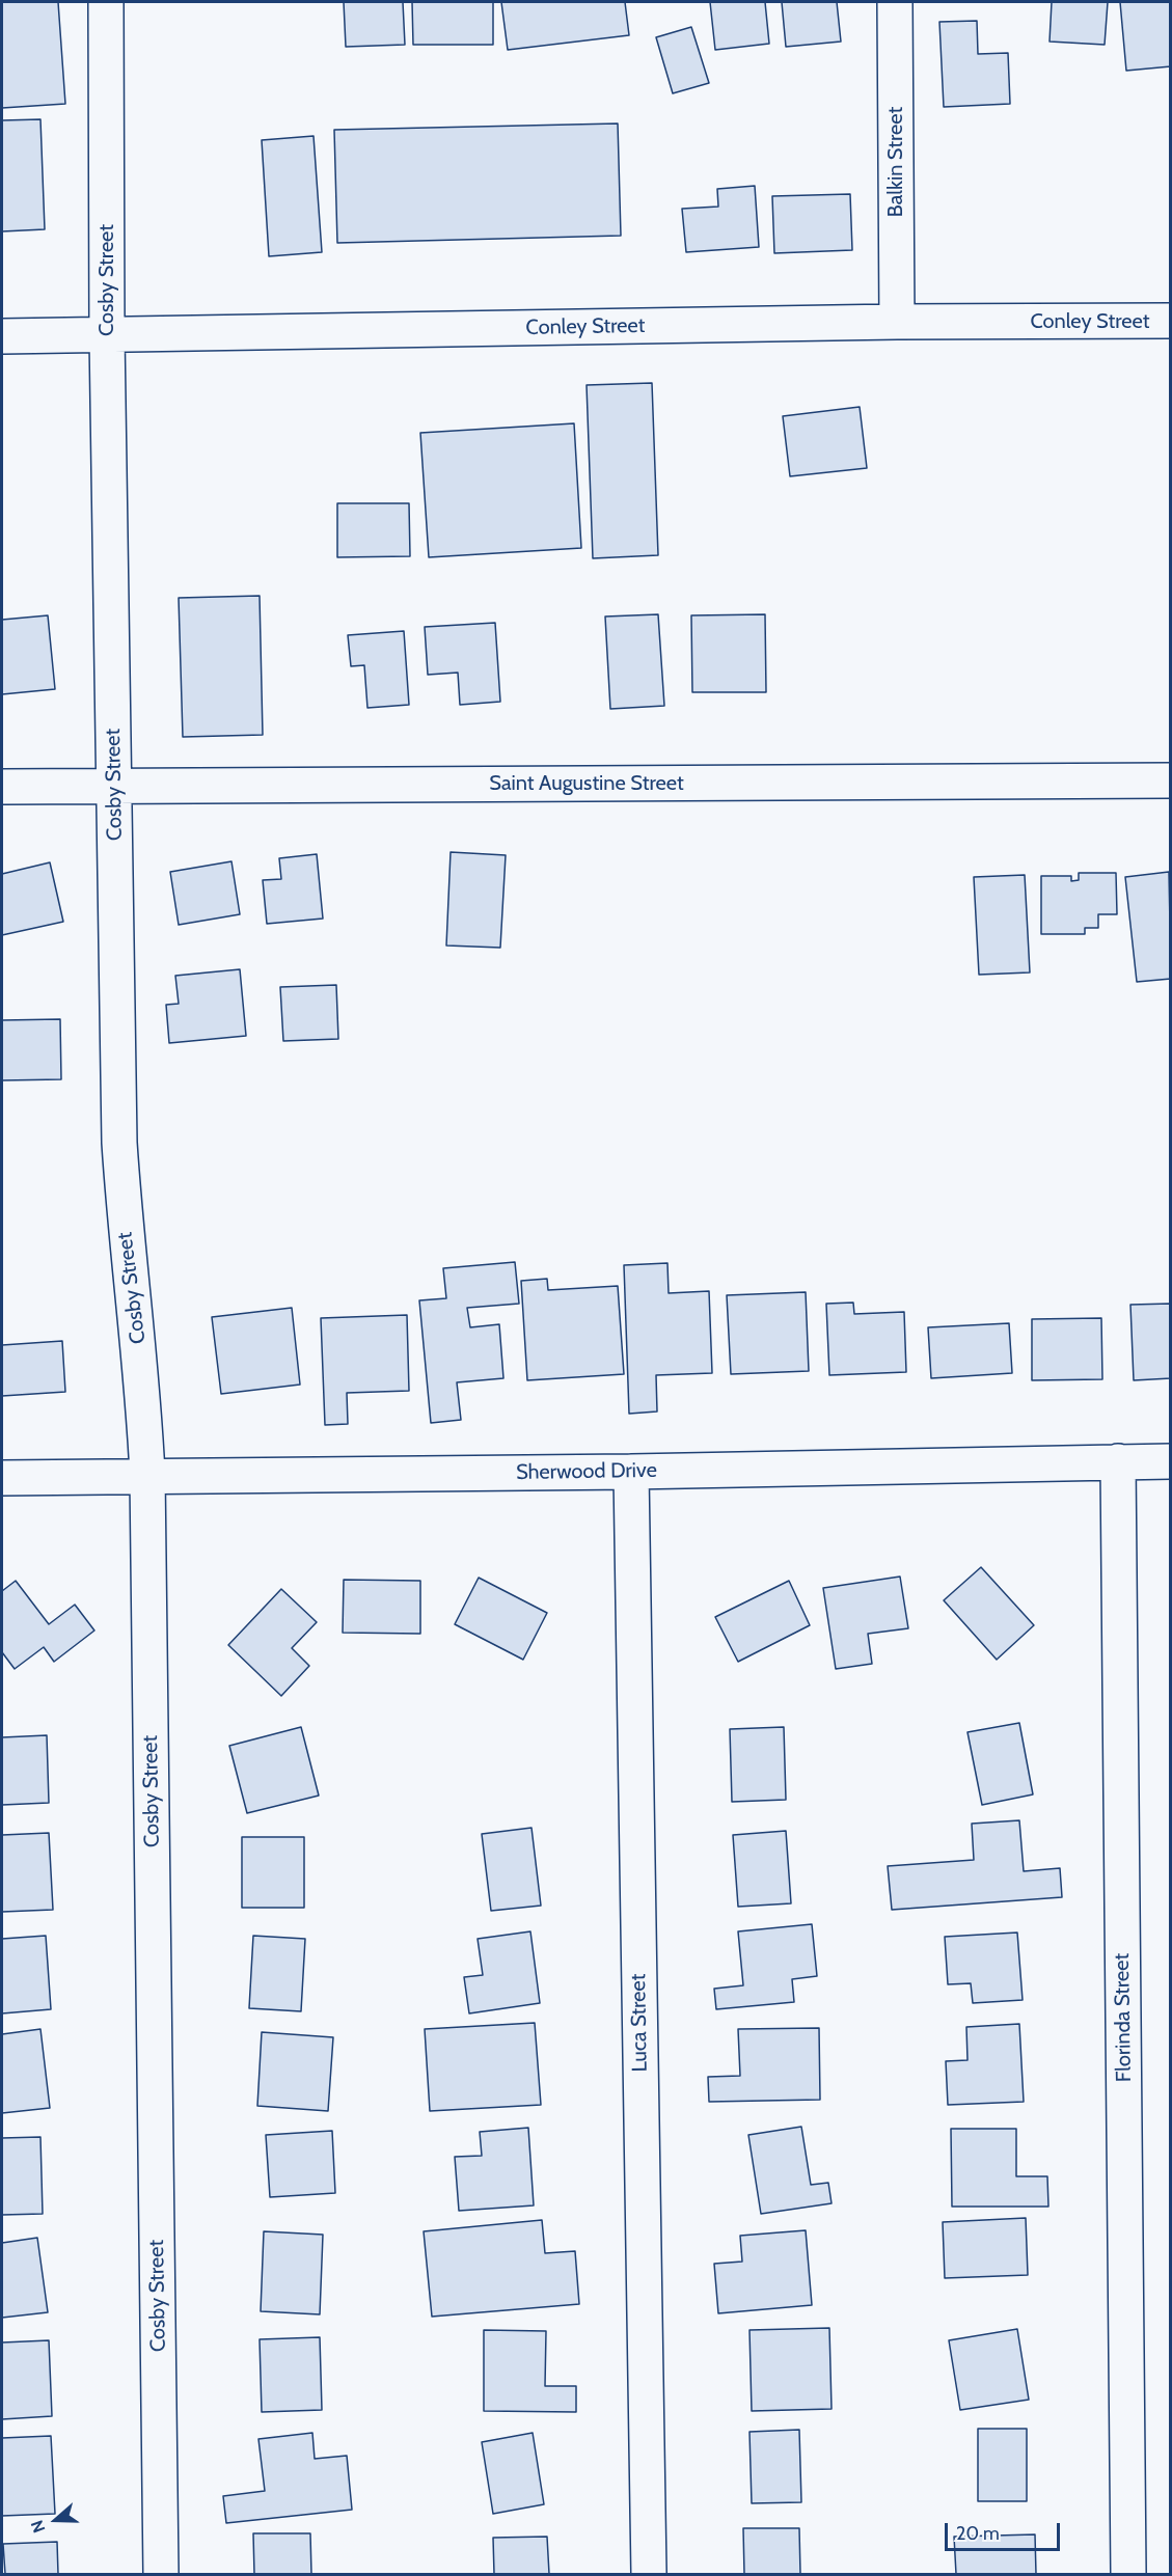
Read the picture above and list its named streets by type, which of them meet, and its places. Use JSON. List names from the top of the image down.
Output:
{
  "streets": {
    "street": [
      "Balkin Street",
      "Cosby Street",
      "Conley Street",
      "Saint Augustine Street",
      "Sherwood Drive",
      "Florinda Street",
      "Luca Street"
    ]
  },
  "crossings": [
    ["Balkin Street", "Conley Street"],
    ["Cosby Street", "Conley Street"],
    ["Cosby Street", "Saint Augustine Street"],
    ["Cosby Street", "Sherwood Drive"],
    ["Sherwood Drive", "Florinda Street"],
    ["Sherwood Drive", "Luca Street"]
  ],
  "scale_bar": "20 m",
  "north": "left"
}
